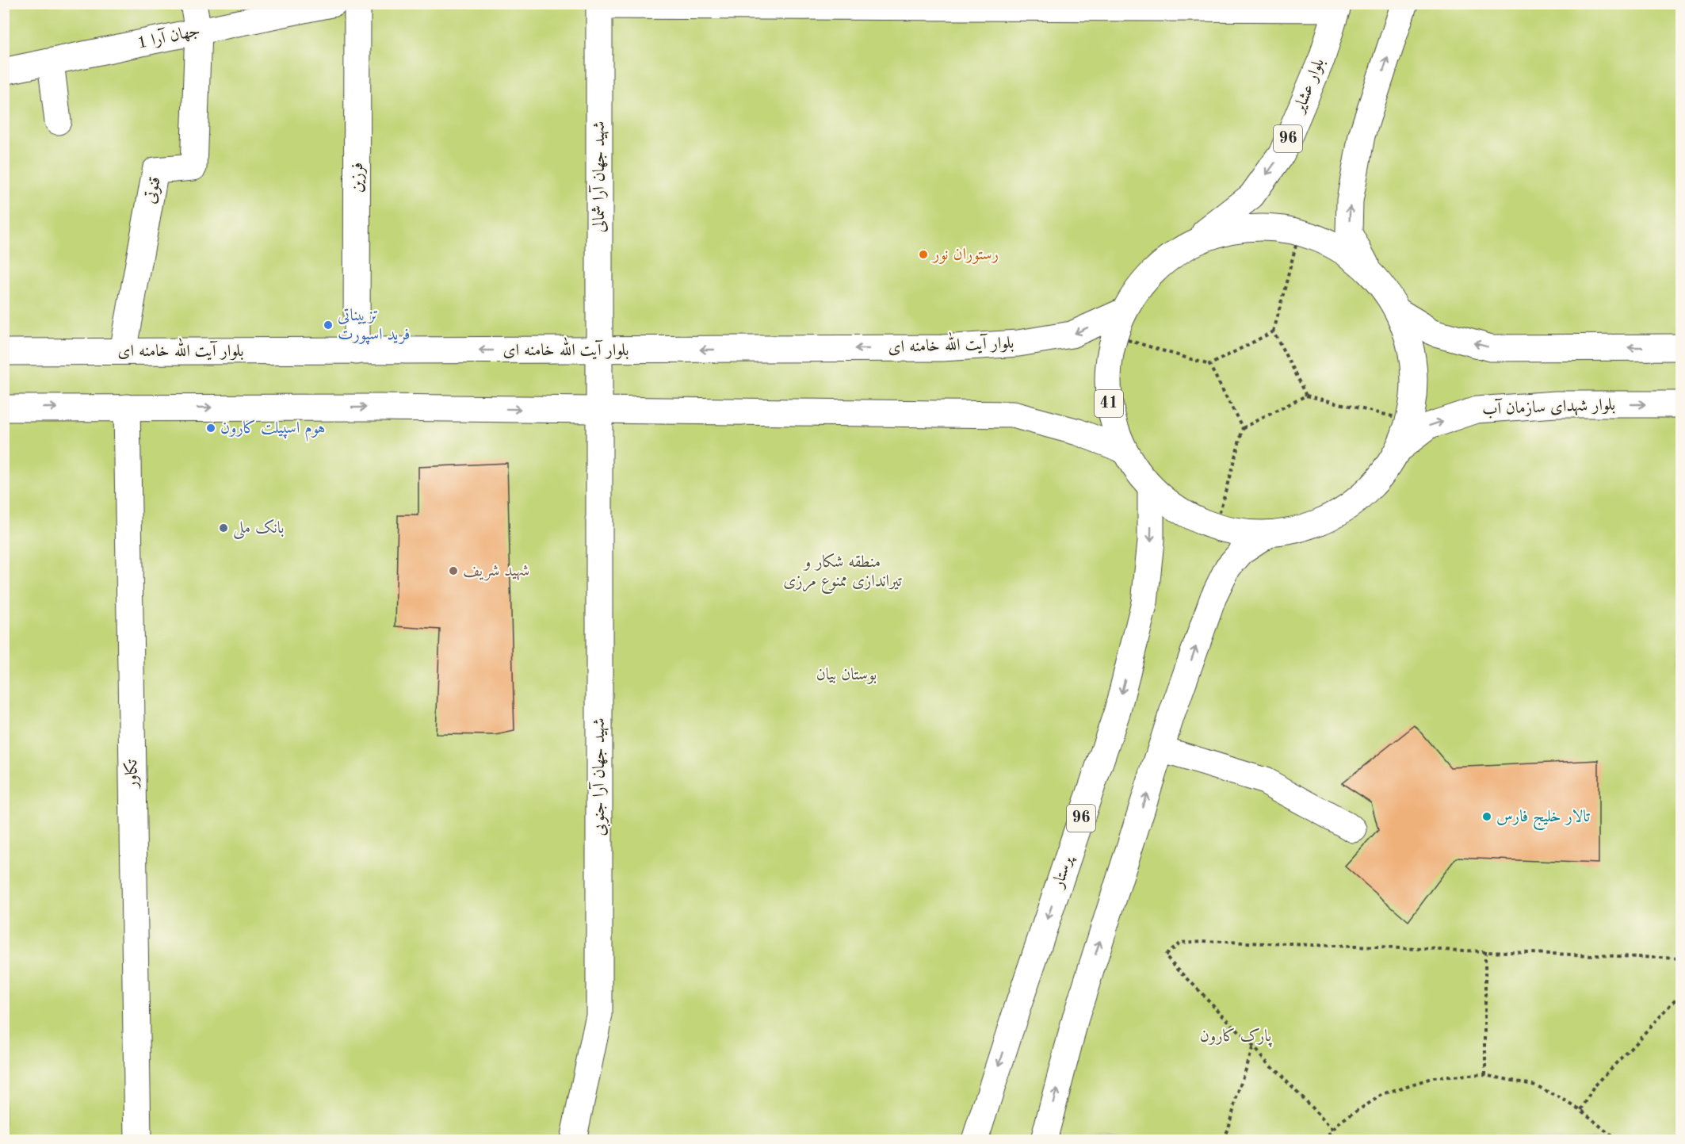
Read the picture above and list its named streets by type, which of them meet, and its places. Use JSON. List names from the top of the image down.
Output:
{
  "streets": {
    "main road": [
      "جهان آرا 1",
      "بلوار عشایر",
      "96",
      "شهید جهان آرا شمالی",
      "فرزین",
      "قنوتی",
      "بلوار آیت الله خامنه ای",
      "41",
      "بلوار شهدای سازمان آب",
      "تکاور",
      "شهید جهان آرا جنوبی",
      "پرستار"
    ]
  },
  "crossings": [
    ["جهان آرا 1", "قنوتی"],
    ["بلوار عشایر", "41"],
    ["شهید جهان آرا شمالی", "بلوار آیت الله خامنه ای"],
    ["شهید جهان آرا شمالی", "شهید جهان آرا جنوبی"],
    ["فرزین", "بلوار آیت الله خامنه ای"],
    ["قنوتی", "بلوار آیت الله خامنه ای"],
    ["بلوار آیت الله خامنه ای", "41"],
    ["41", "بلوار شهدای سازمان آب"],
    ["41", "پرستار"]
  ],
  "one_way": ["بلوار عشایر"],
  "parks": ["منطقه شکار و تیراندازی ممنوع مرزی", "بوستان بیان", "پارک کارون"],
  "places": [
    "رستوران نور",
    "تزییناتی فرید اسپورت",
    "هوم اسپیلت کارون",
    "بانک ملی",
    "شهید شریف",
    "تالار خلیج فارس"
  ]
}
